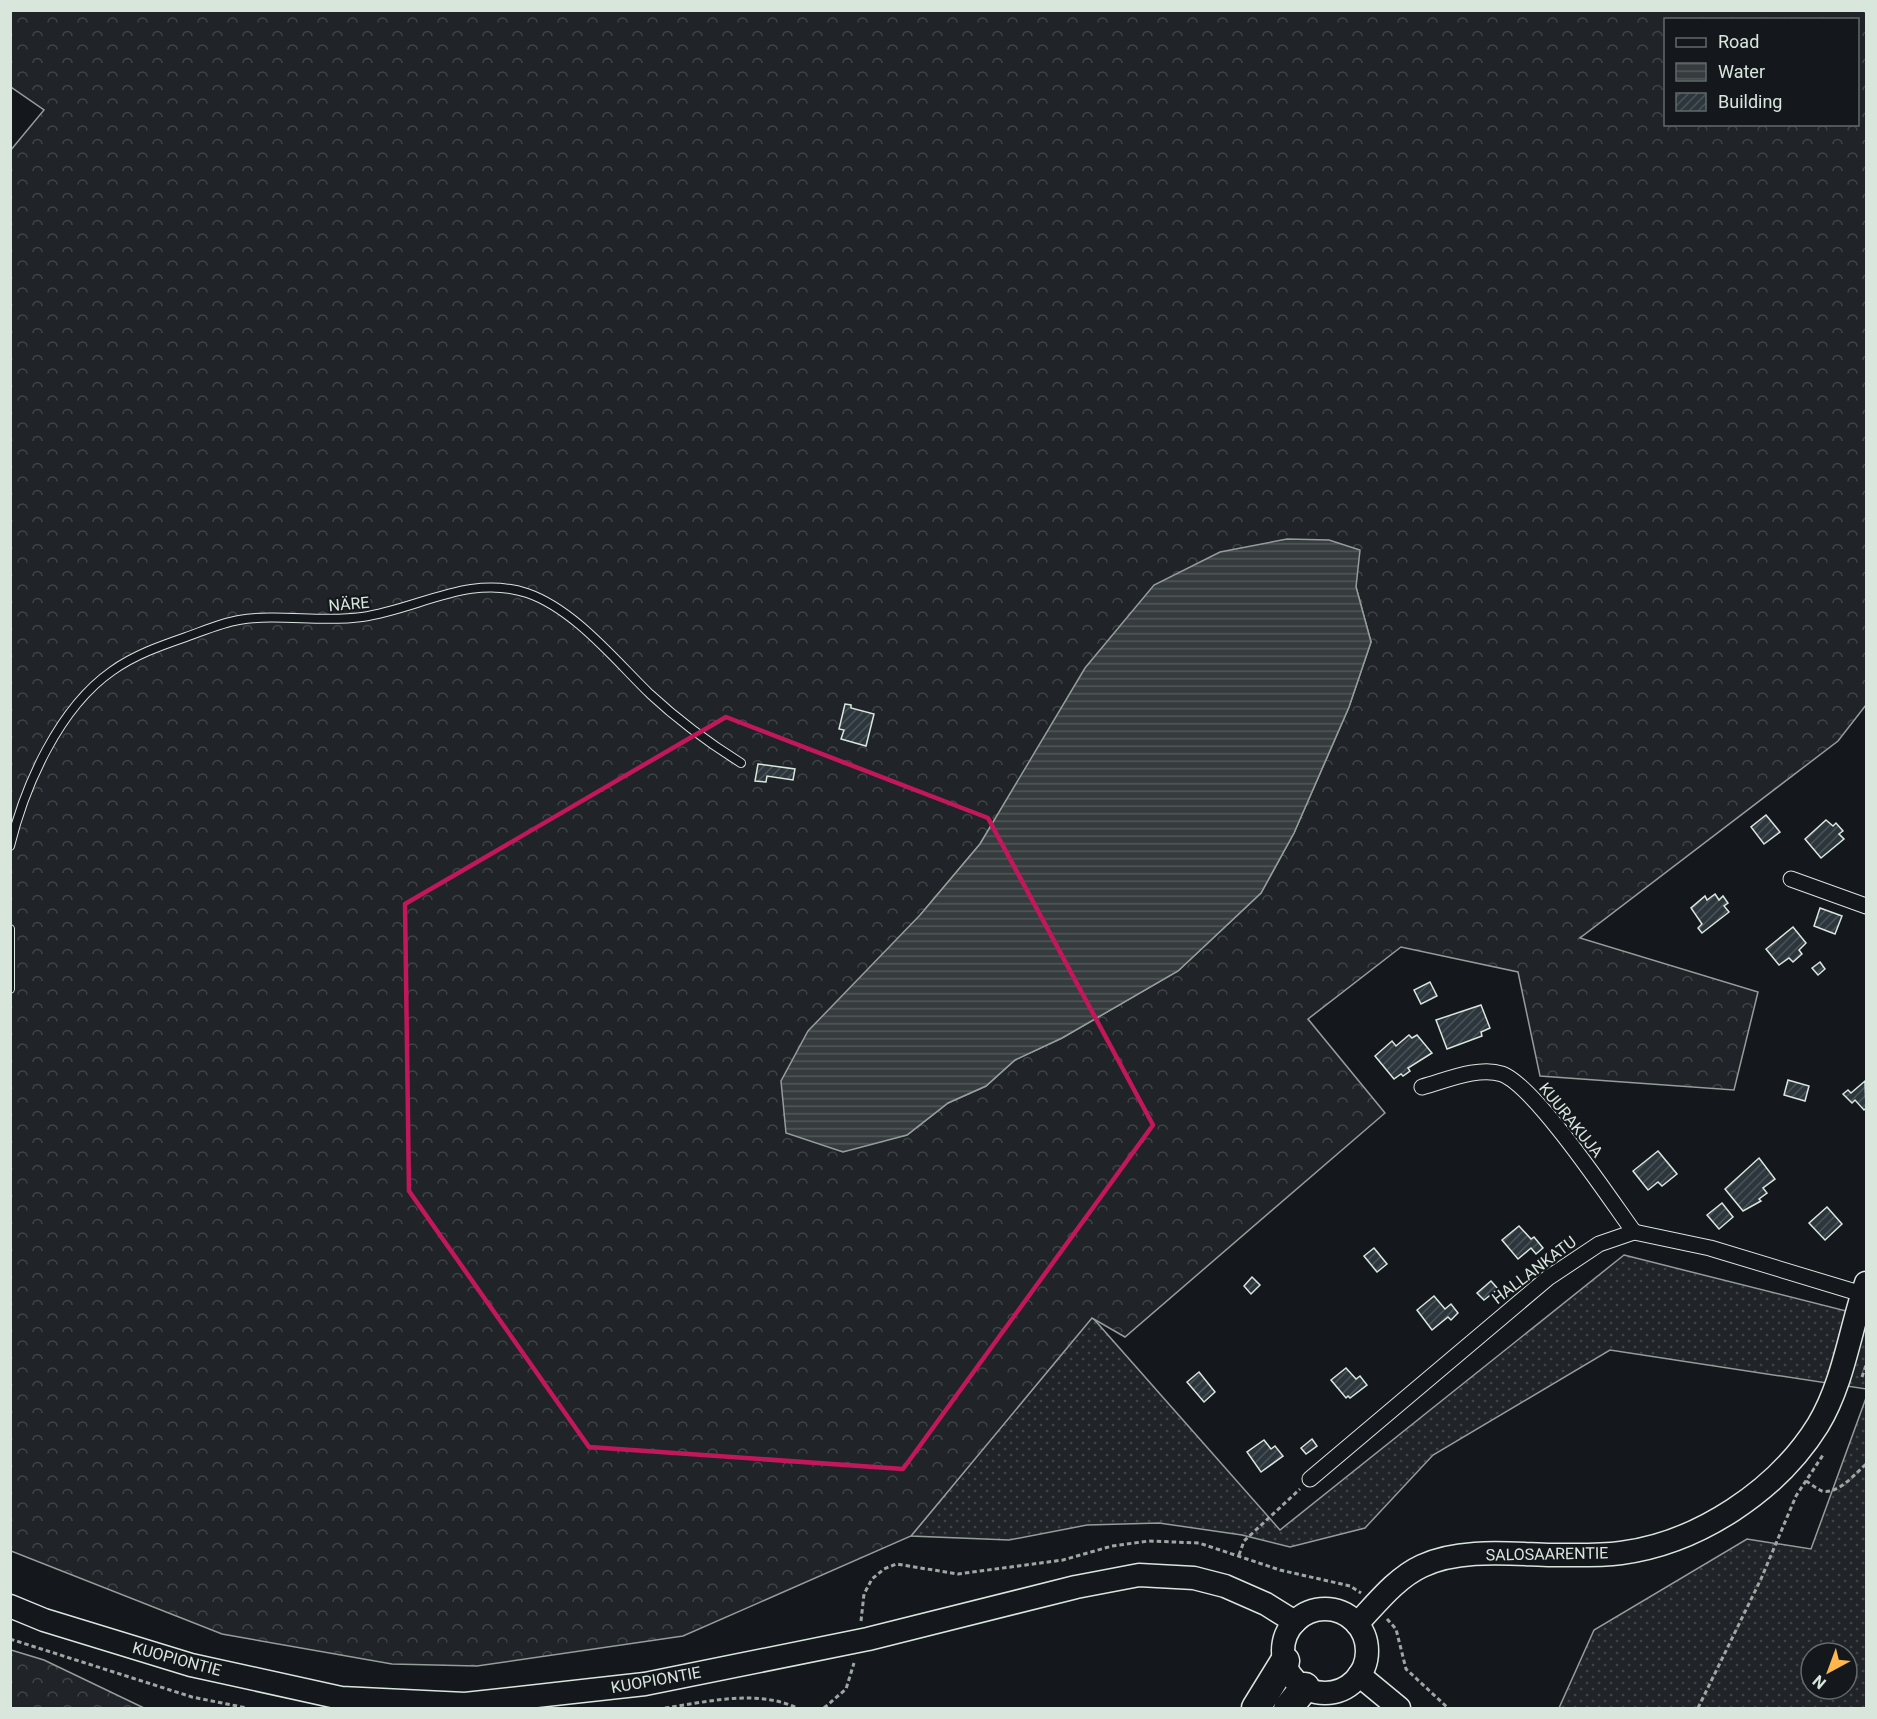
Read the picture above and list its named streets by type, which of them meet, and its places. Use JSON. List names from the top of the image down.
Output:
{
  "streets": {
    "street": [
      "KUURAKUJA",
      "HALLANKATU",
      "SALOSAARENTIE",
      "KUOPIONTIE"
    ],
    "lane": ["NÄRE"]
  },
  "crossings": [
    ["KUURAKUJA", "HALLANKATU"],
    ["SALOSAARENTIE", "KUOPIONTIE"]
  ],
  "legend": ["Road", "Water", "Building"],
  "north": "bottom left"
}
